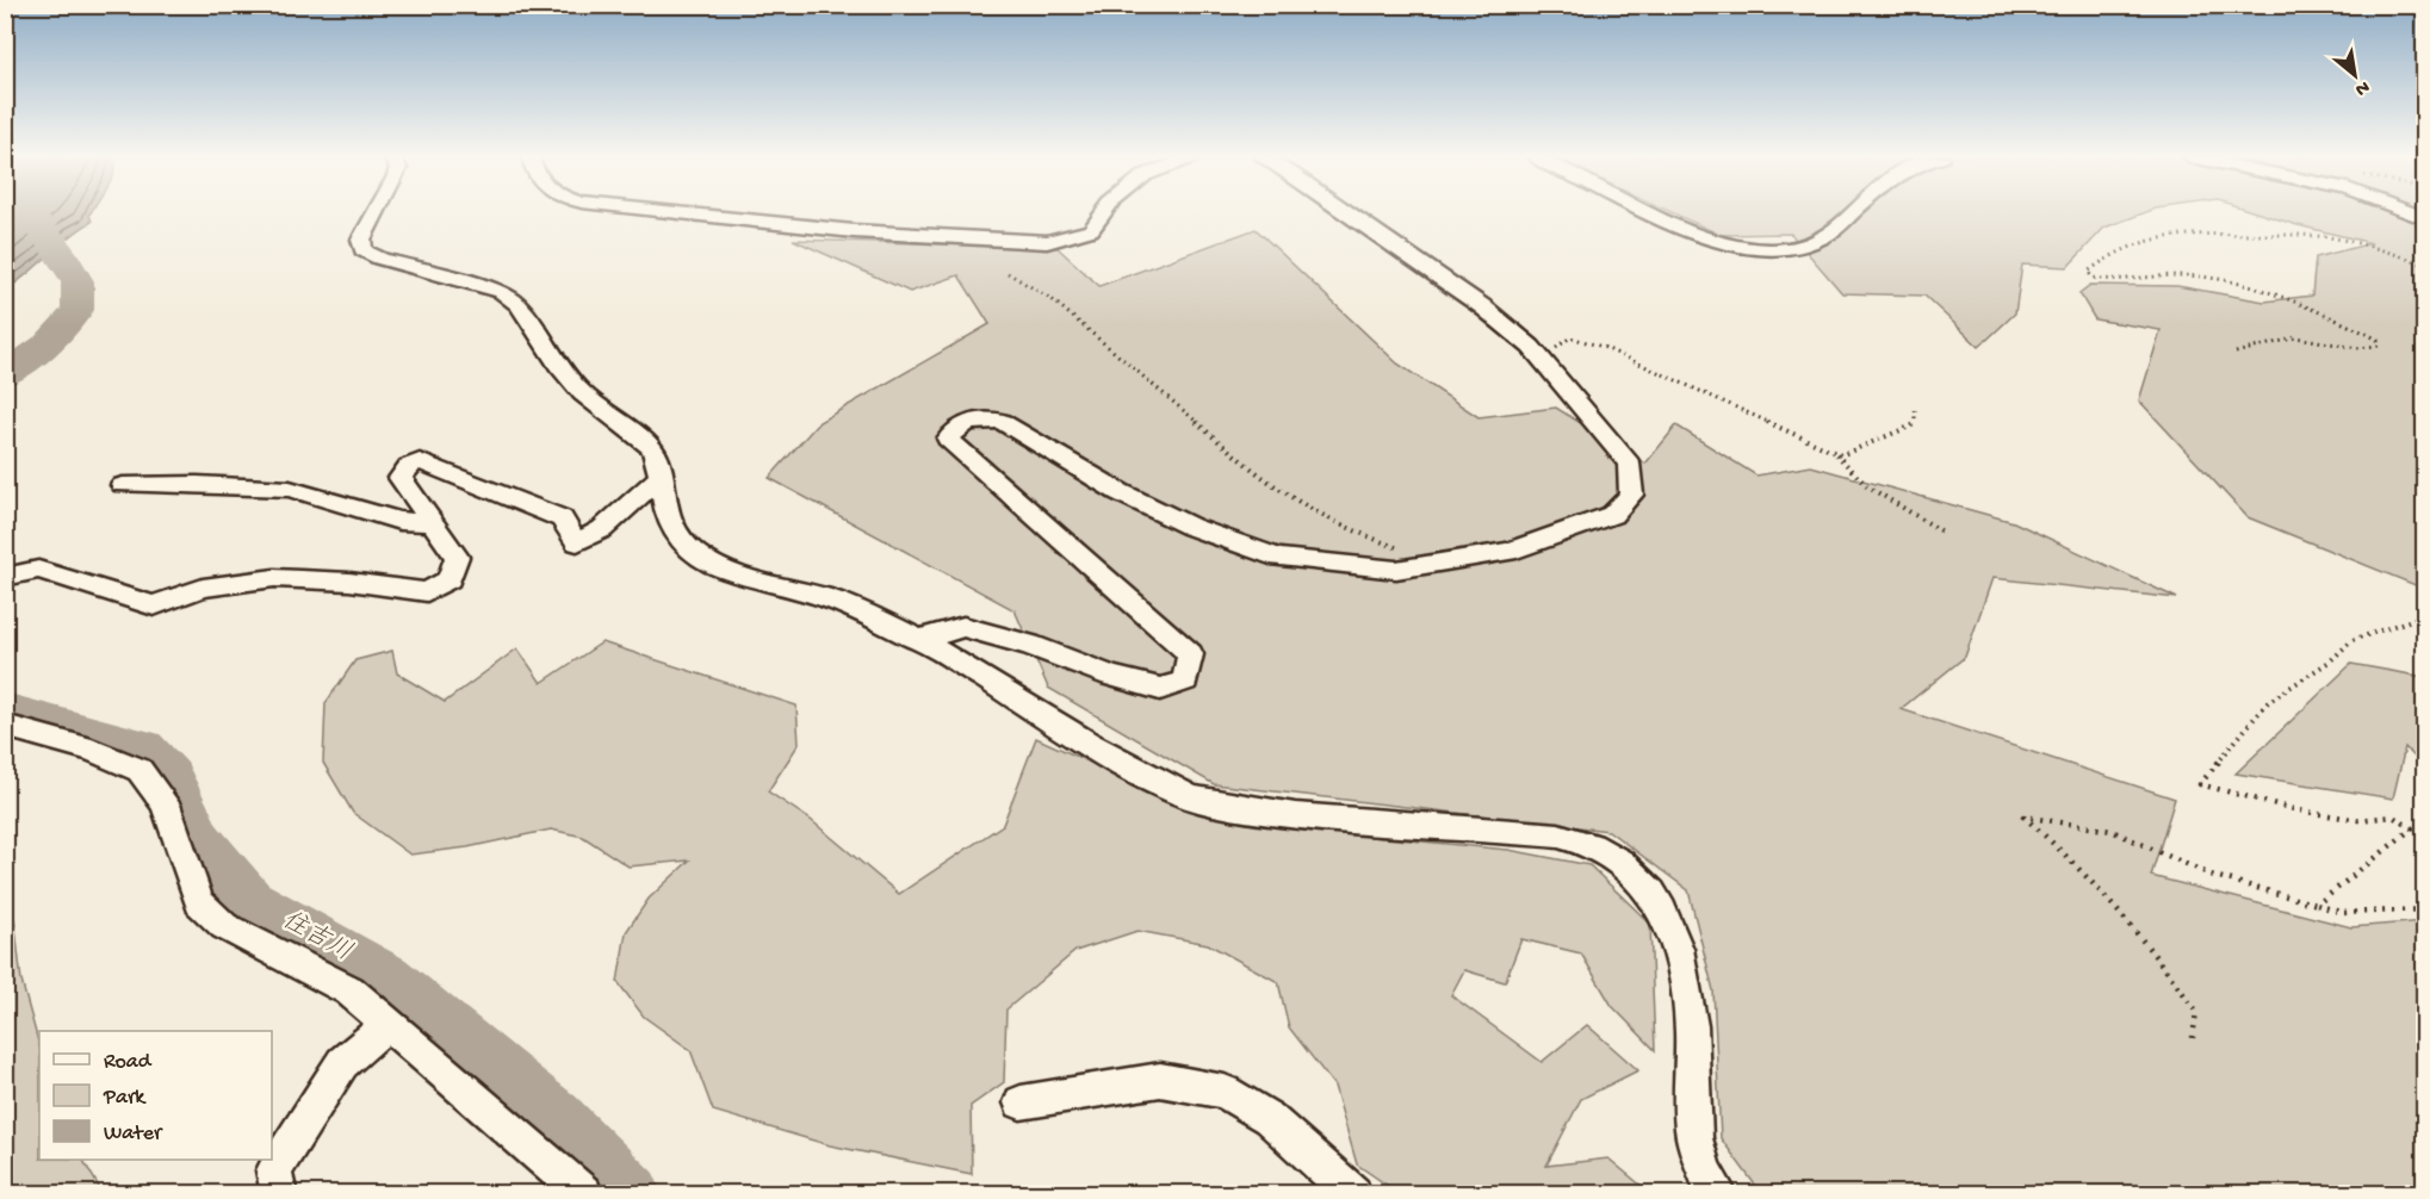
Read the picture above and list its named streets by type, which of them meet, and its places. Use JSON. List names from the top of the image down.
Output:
{
  "water": ["住吉川"],
  "legend": ["Road", "Park", "Water"],
  "north": "bottom right"
}
